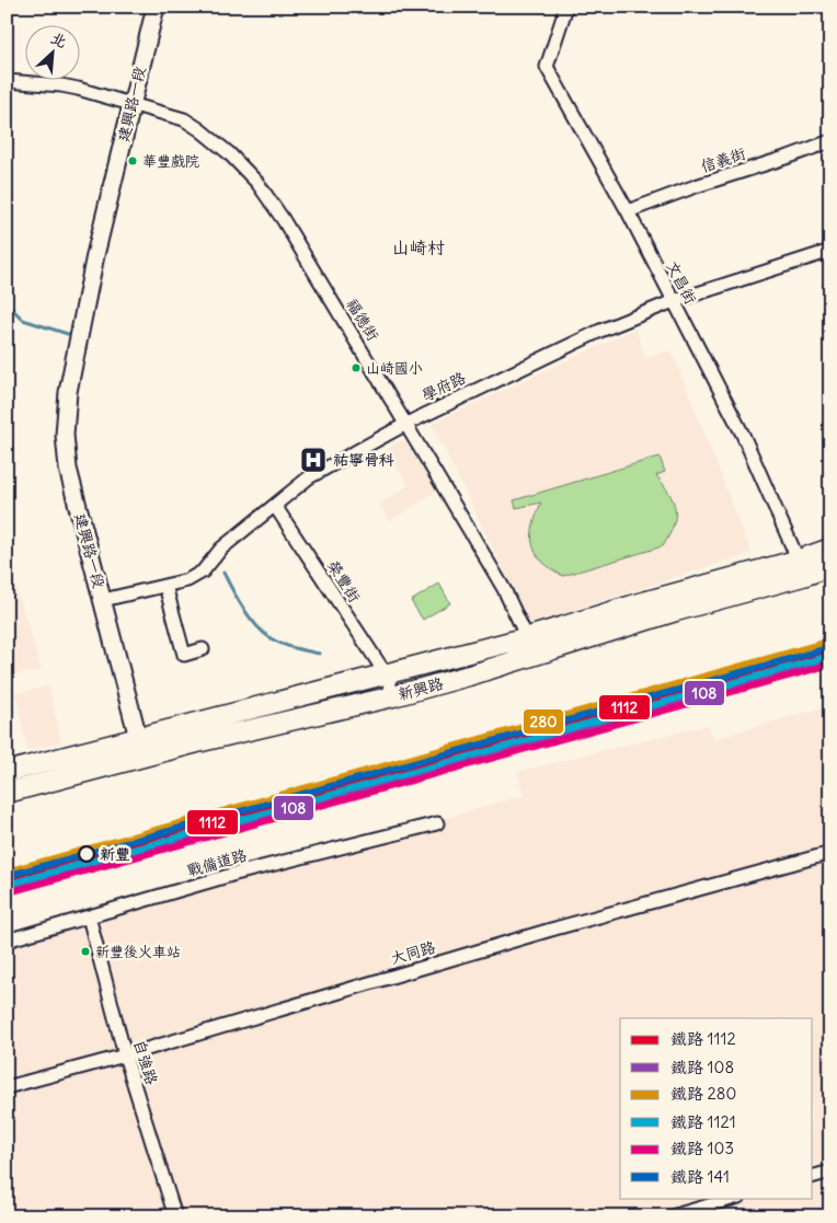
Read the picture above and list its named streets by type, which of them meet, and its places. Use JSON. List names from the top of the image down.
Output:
{
  "streets": {
    "main road": ["新興路"],
    "street": [
      "建興路一段",
      "信義街",
      "文昌街",
      "福德街",
      "學府路",
      "榮豐街",
      "戰備道路",
      "大同路",
      "自強路"
    ]
  },
  "crossings": [
    ["建興路一段", "福德街"],
    ["建興路一段", "學府路"],
    ["建興路一段", "新興路"],
    ["信義街", "文昌街"],
    ["文昌街", "學府路"],
    ["文昌街", "新興路"],
    ["福德街", "學府路"],
    ["福德街", "新興路"],
    ["學府路", "榮豐街"],
    ["榮豐街", "新興路"],
    ["戰備道路", "自強路"],
    ["大同路", "自強路"]
  ],
  "districts": ["山崎村"],
  "places": {
    "other": [
      "華豐戲院",
      "山崎國小",
      "新豐",
      "新豐後火車站"
    ],
    "hospital": ["祐寧骨科"]
  },
  "lines": [
    "rail line 280",
    "rail line 141",
    "rail line 1112",
    "rail line 1121",
    "rail line 108",
    "rail line 103"
  ],
  "legend": [
    "鐵路 1112",
    "鐵路 108",
    "鐵路 280",
    "鐵路 1121",
    "鐵路 103",
    "鐵路 141"
  ],
  "north": "top right"
}
